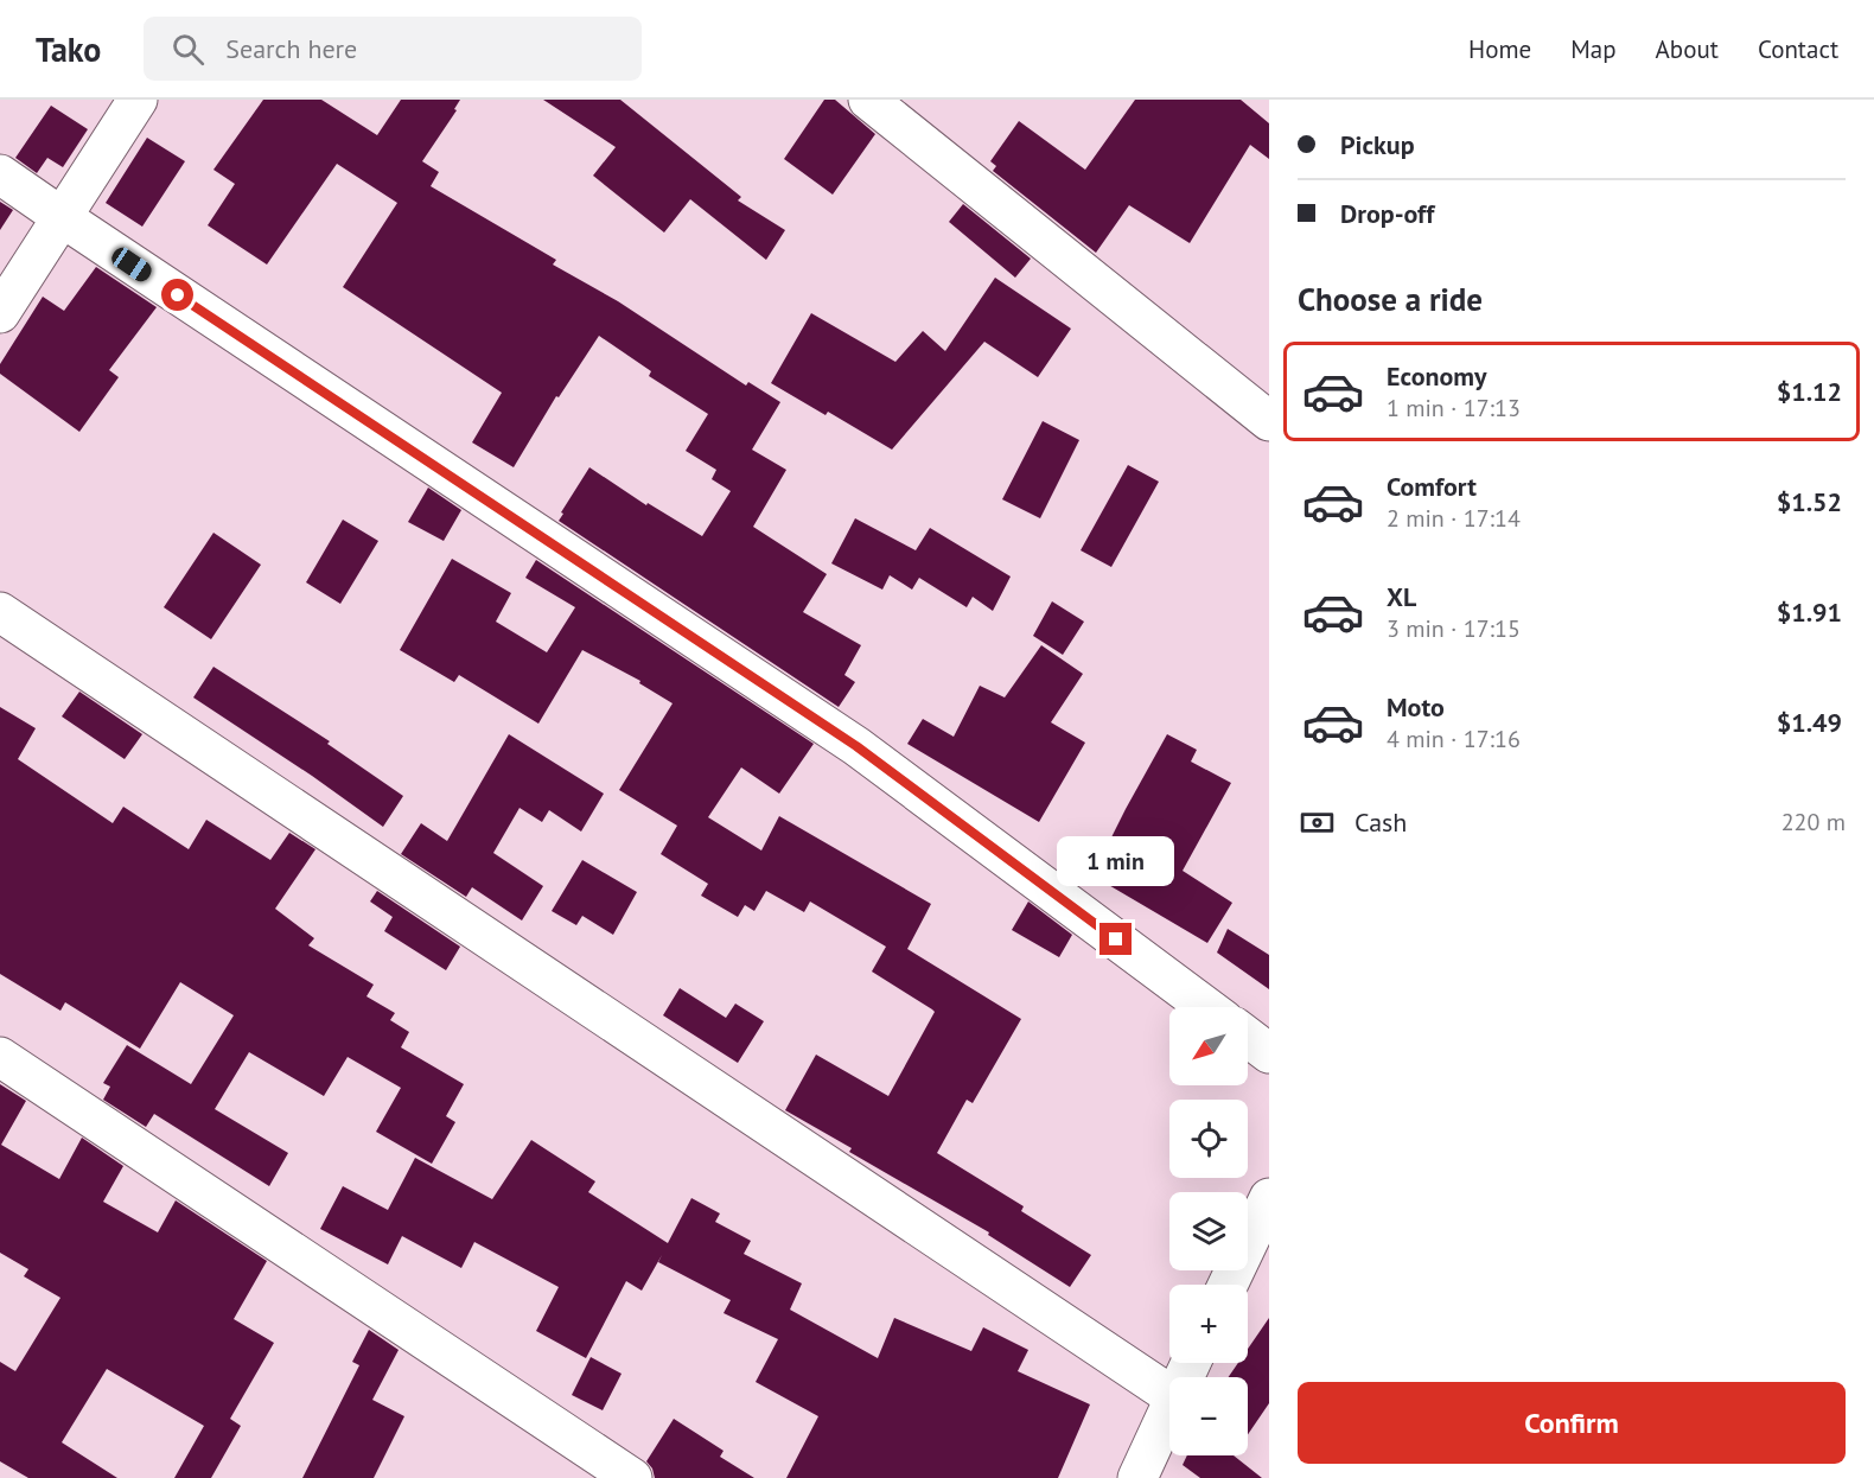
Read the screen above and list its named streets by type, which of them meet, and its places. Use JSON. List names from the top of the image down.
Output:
{
  "north": "bottom left",
  "page": {
    "header": "Tako",
    "search": "Search here",
    "nav": [
      "Home",
      "Map",
      "About",
      "Contact"
    ],
    "banner": ["Pickup", "Drop-off"],
    "heading": "Choose a ride",
    "list": [
      {
        "name": "Economy",
        "note": "1 min · 17:13",
        "value": "$1.12"
      },
      {
        "name": "Comfort",
        "note": "2 min · 17:14",
        "value": "$1.52"
      },
      {
        "name": "XL",
        "note": "3 min · 17:15",
        "value": "$1.91"
      },
      {
        "name": "Moto",
        "note": "4 min · 17:16",
        "value": "$1.49"
      }
    ],
    "pay": ["Cash", "220 m"],
    "bubble": "1 min",
    "map_buttons": ["+", "−"],
    "buttons": "Confirm"
  }
}
